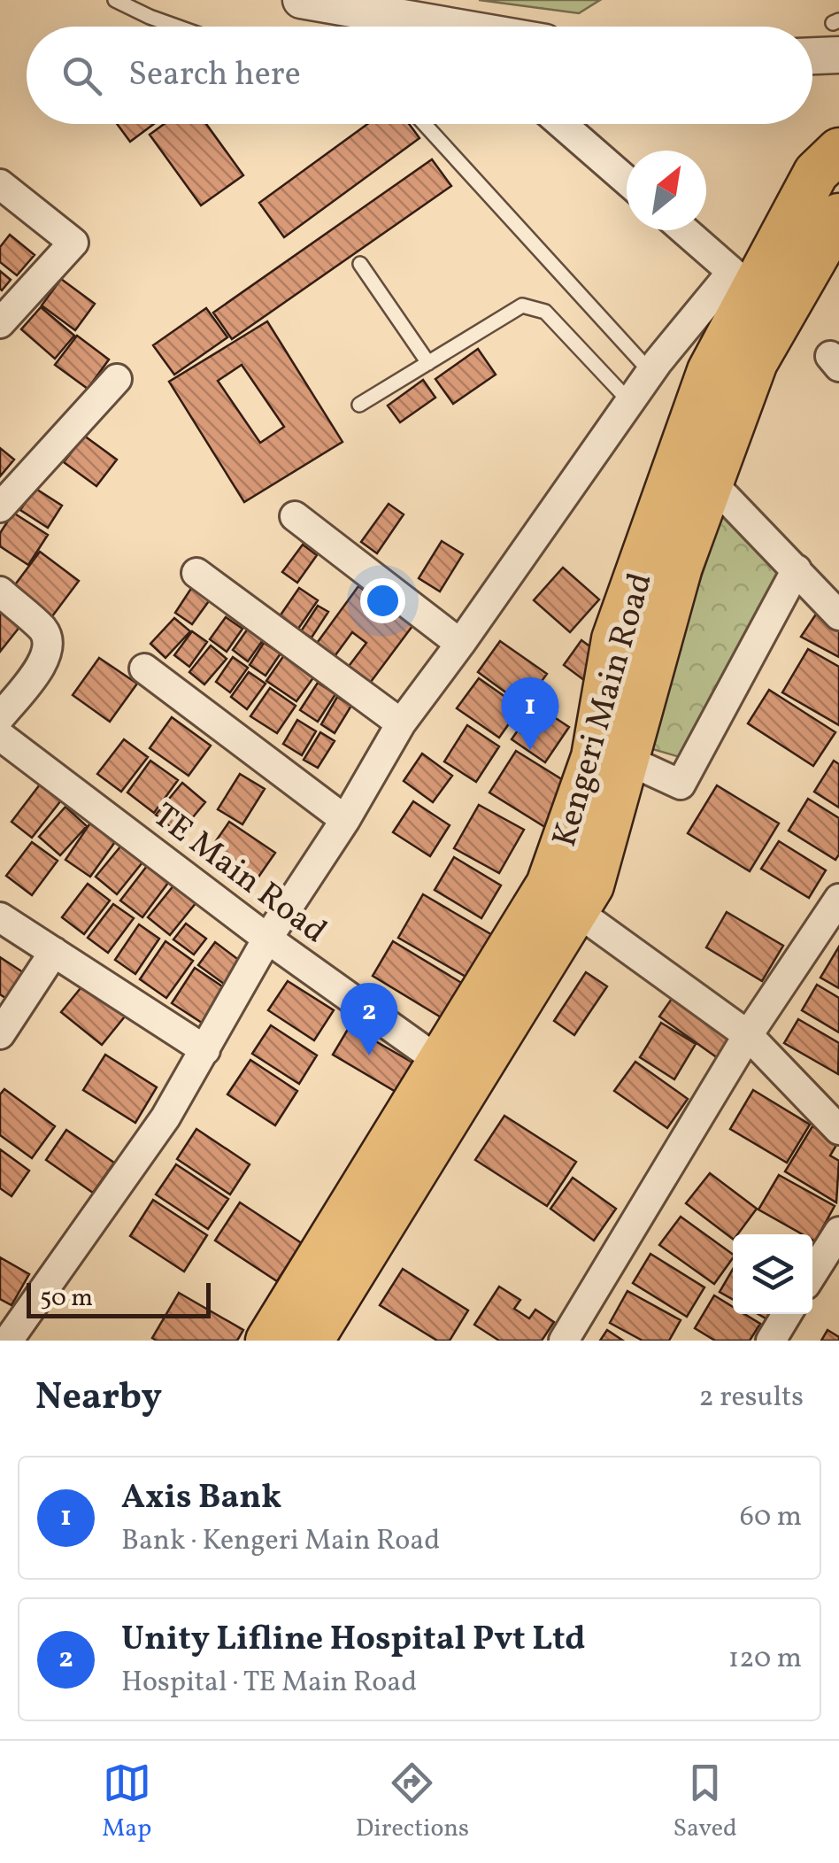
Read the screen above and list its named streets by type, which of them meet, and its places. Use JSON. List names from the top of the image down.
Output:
{
  "streets": {
    "main road": ["Kengeri Main Road"],
    "street": ["TE Main Road"]
  },
  "crossings": [
    ["Kengeri Main Road", "TE Main Road"]
  ],
  "scale_bar": "50 m",
  "north": "top right",
  "page": {
    "search": "Search here",
    "pins": ["1", "2"],
    "scale": "50 m",
    "heading": ["Nearby", "2 results"],
    "list": [
      {
        "mark": "1",
        "name": "Axis Bank",
        "note": "Bank · Kengeri Main Road",
        "value": "60 m"
      },
      {
        "mark": "2",
        "name": "Unity Lifline Hospital Pvt Ltd",
        "note": "Hospital · TE Main Road",
        "value": "120 m"
      }
    ],
    "nav": ["Map", "Directions", "Saved"]
  }
}
